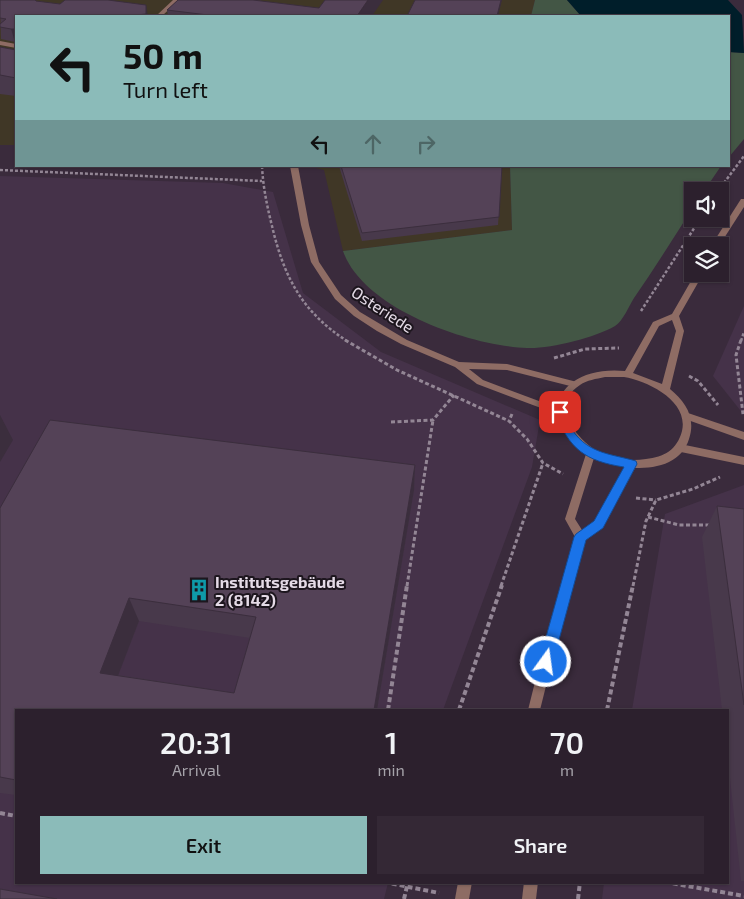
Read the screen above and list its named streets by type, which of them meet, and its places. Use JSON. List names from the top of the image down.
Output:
{
  "streets": {
    "street": ["Osteriede"]
  },
  "places": {
    "building": ["Institutsgebäude 2 (8142)"]
  },
  "page": {
    "turn": ["50 m", "Turn left"],
    "eta": [
      "20:31",
      "Arrival",
      "1",
      "min",
      "70",
      "m"
    ],
    "buttons": ["Exit", "Share"]
  }
}
